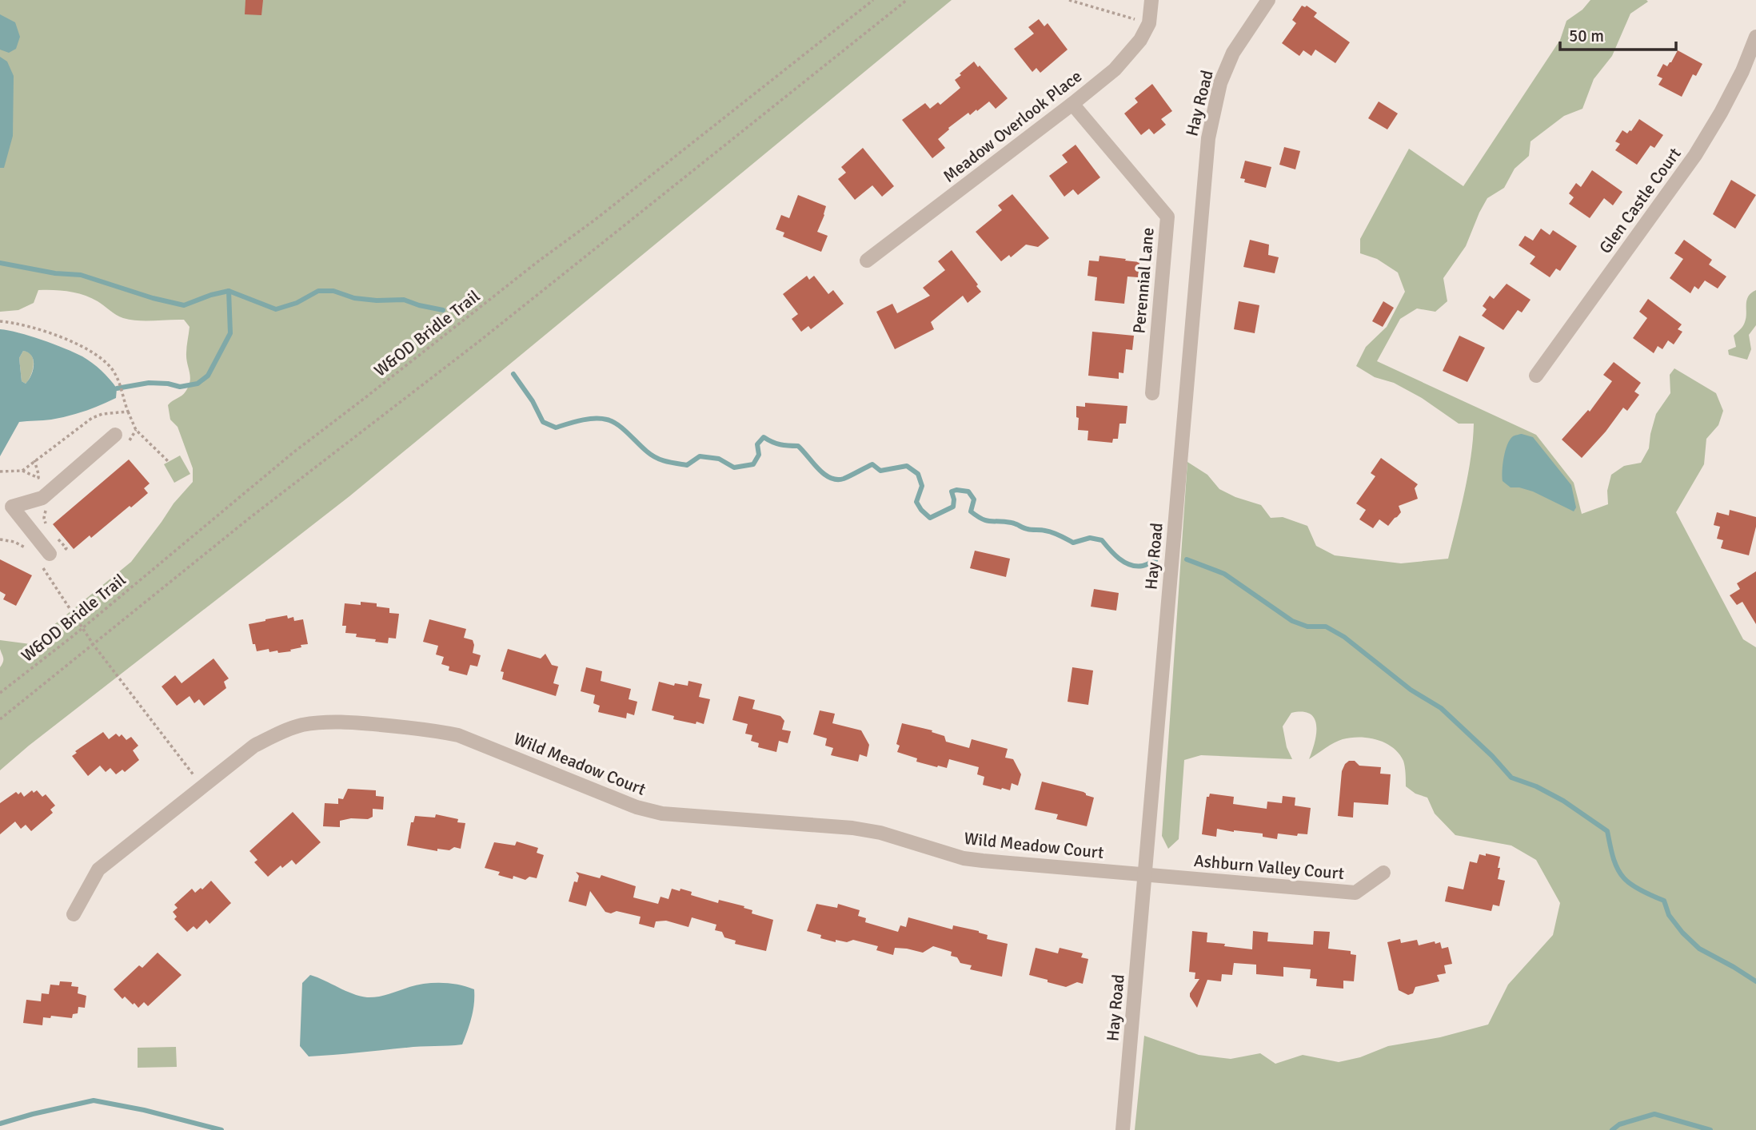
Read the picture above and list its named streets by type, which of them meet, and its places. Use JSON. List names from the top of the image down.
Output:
{
  "streets": {
    "street": [
      "Hay Road",
      "Meadow Overlook Place",
      "Glen Castle Court",
      "Perennial Lane",
      "Wild Meadow Court",
      "Ashburn Valley Court"
    ],
    "path": ["W&OD Bridle Trail"]
  },
  "crossings": [
    ["Hay Road", "Wild Meadow Court"],
    ["Hay Road", "Ashburn Valley Court"],
    ["Meadow Overlook Place", "Perennial Lane"],
    ["Wild Meadow Court", "Ashburn Valley Court"]
  ],
  "scale_bar": "50 m"
}
